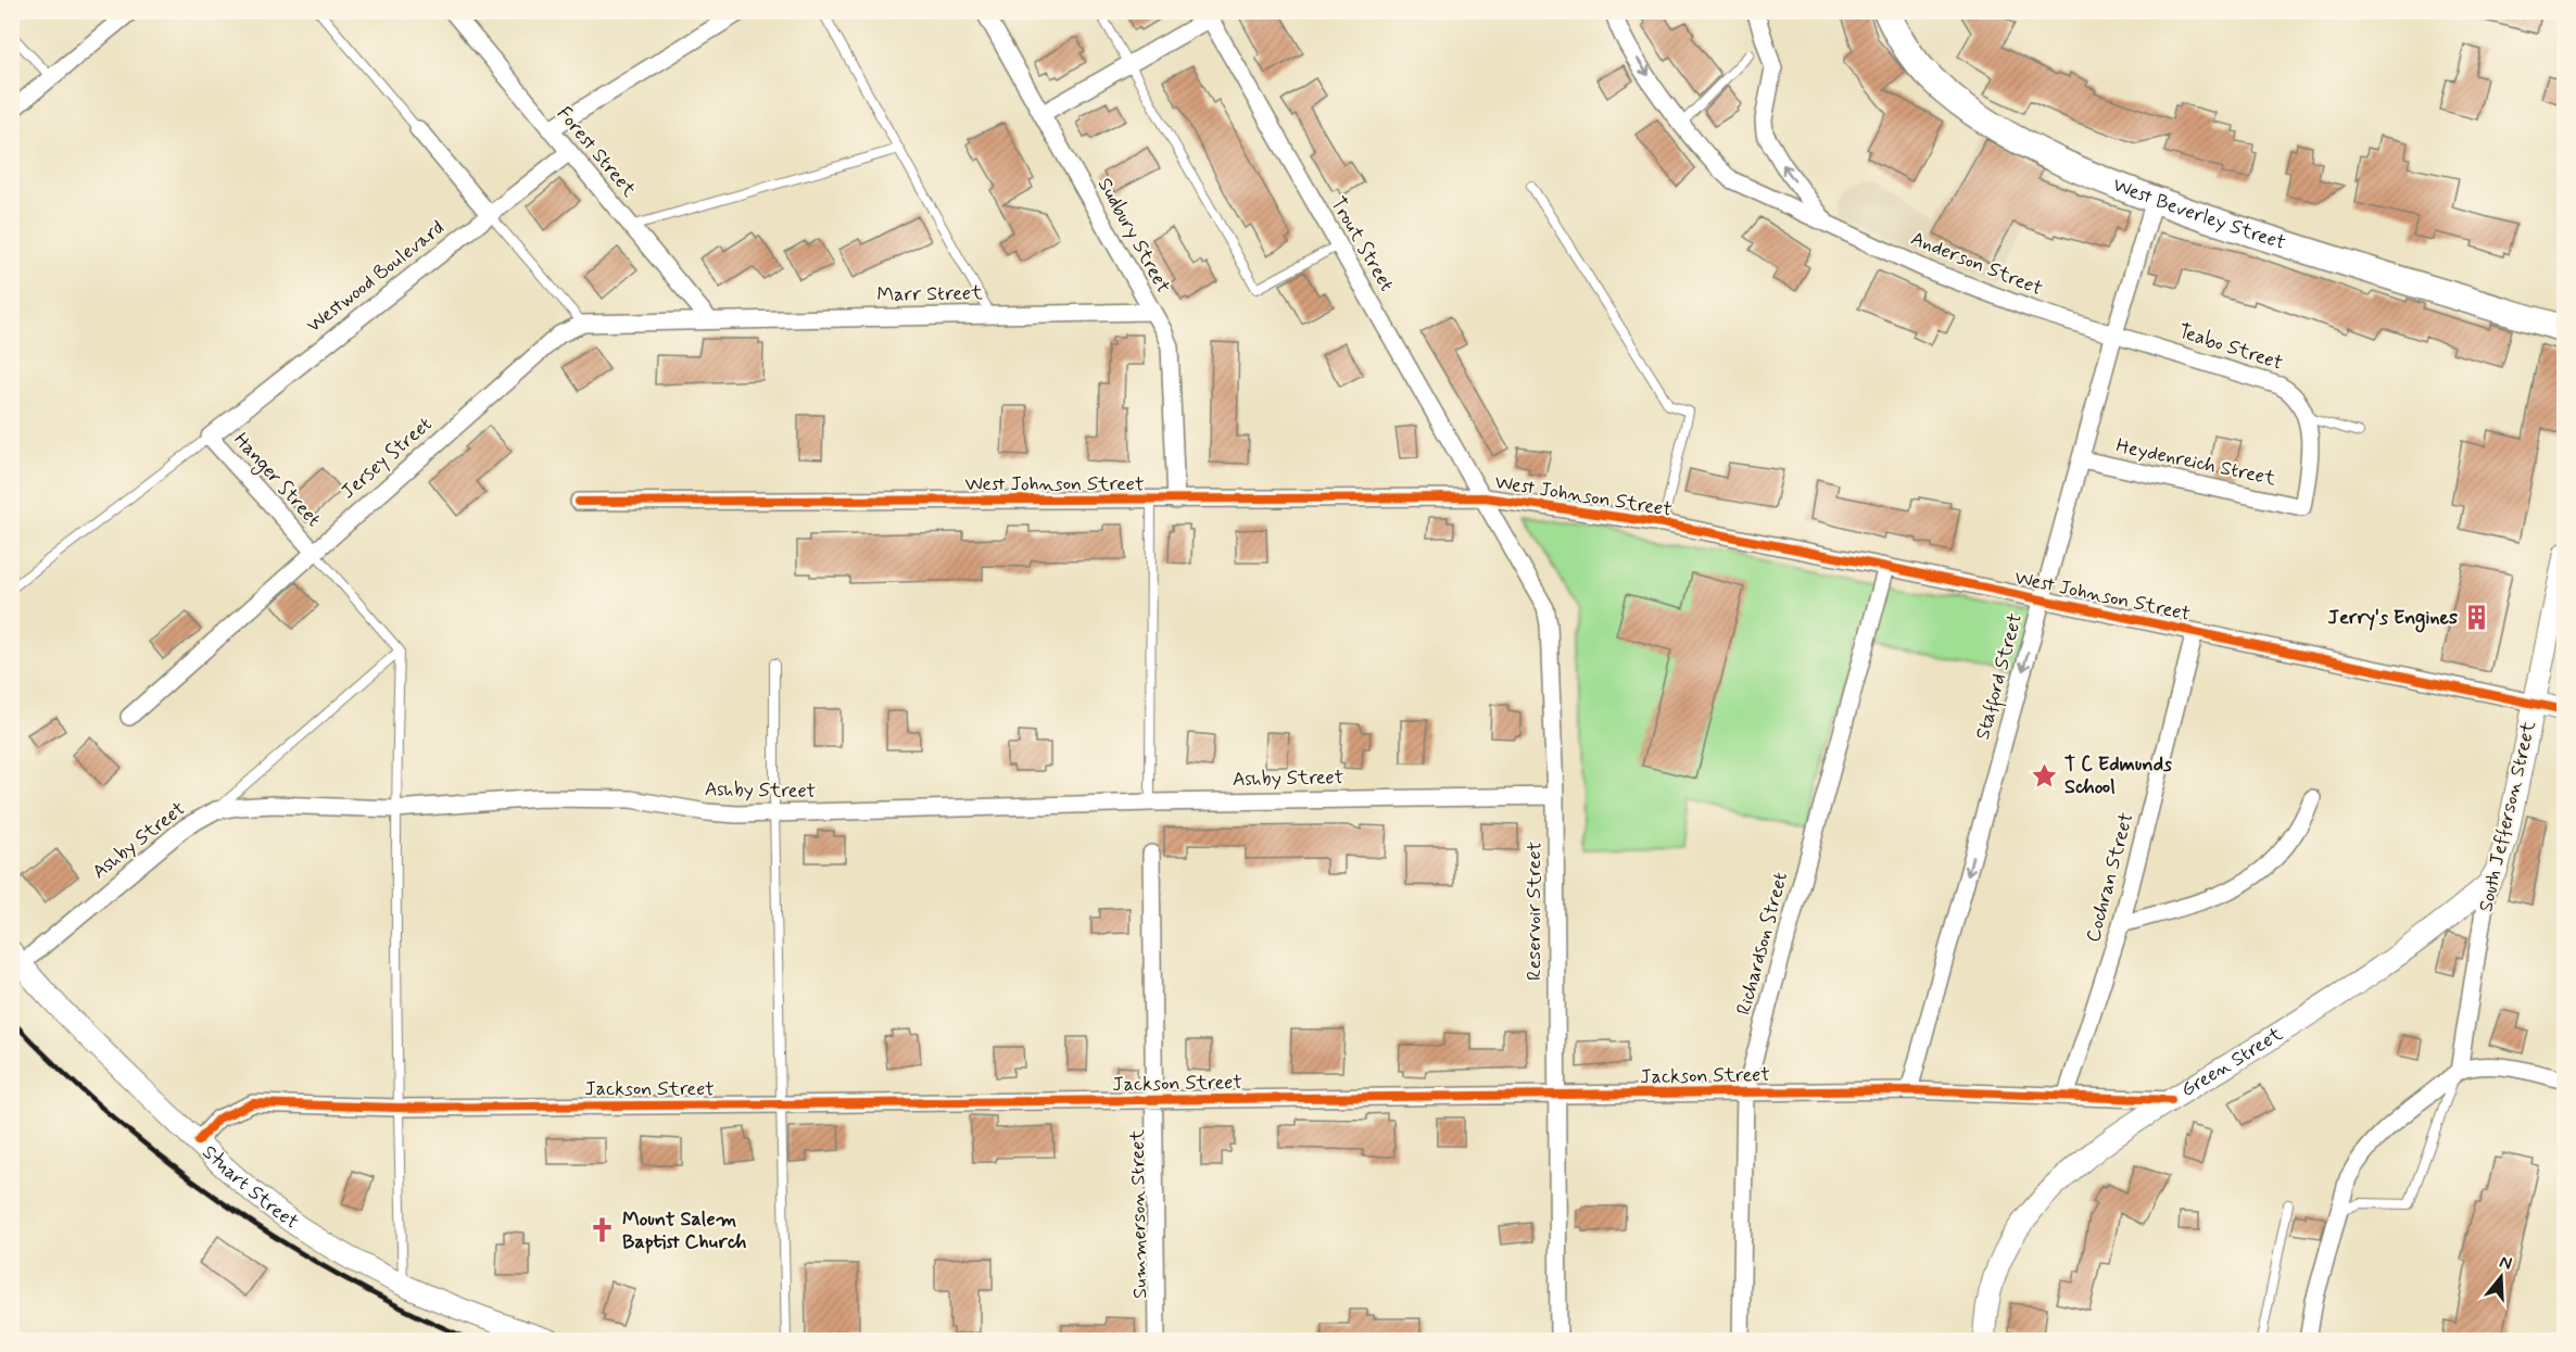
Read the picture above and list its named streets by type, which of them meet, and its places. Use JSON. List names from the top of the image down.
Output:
{
  "streets": {
    "main road": ["West Beverley Street"],
    "street": [
      "Forest Street",
      "Sudbury Street",
      "Trout Street",
      "Anderson Street",
      "Westwood Boulevard",
      "Marr Street",
      "Teabo Street",
      "Jersey Street",
      "Heydenreich Street",
      "Hanger Street",
      "West Johnson Street",
      "Stafford Street",
      "Ashby Street",
      "South Jefferson Street",
      "Cochran Street",
      "Reservoir Street",
      "Richardson Street",
      "Green Street",
      "Jackson Street",
      "Stuart Street",
      "Summerson Street"
    ]
  },
  "crossings": [
    ["Forest Street", "Westwood Boulevard"],
    ["Forest Street", "Marr Street"],
    ["Forest Street", "Jersey Street"],
    ["West Beverley Street", "Stafford Street"],
    ["Sudbury Street", "Marr Street"],
    ["Sudbury Street", "West Johnson Street"],
    ["Trout Street", "West Johnson Street"],
    ["Trout Street", "Reservoir Street"],
    ["Anderson Street", "Teabo Street"],
    ["Anderson Street", "Stafford Street"],
    ["Westwood Boulevard", "Hanger Street"],
    ["Marr Street", "Jersey Street"],
    ["Teabo Street", "Heydenreich Street"],
    ["Teabo Street", "Stafford Street"],
    ["Jersey Street", "Hanger Street"],
    ["Heydenreich Street", "Stafford Street"],
    ["West Johnson Street", "Stafford Street"],
    ["West Johnson Street", "South Jefferson Street"],
    ["West Johnson Street", "Cochran Street"],
    ["West Johnson Street", "Reservoir Street"],
    ["West Johnson Street", "Richardson Street"],
    ["Stafford Street", "Jackson Street"],
    ["Ashby Street", "Reservoir Street"],
    ["Ashby Street", "Stuart Street"],
    ["South Jefferson Street", "Green Street"],
    ["Cochran Street", "Jackson Street"],
    ["Reservoir Street", "Jackson Street"],
    ["Richardson Street", "Jackson Street"],
    ["Green Street", "Jackson Street"],
    ["Jackson Street", "Stuart Street"],
    ["Jackson Street", "Summerson Street"]
  ],
  "one_way": ["Stafford Street"],
  "places": {
    "building": ["Jerry's Engines"],
    "place": ["T C Edmunds School"],
    "church": ["Mount Salem Baptist Church"]
  },
  "north": "top"
}
